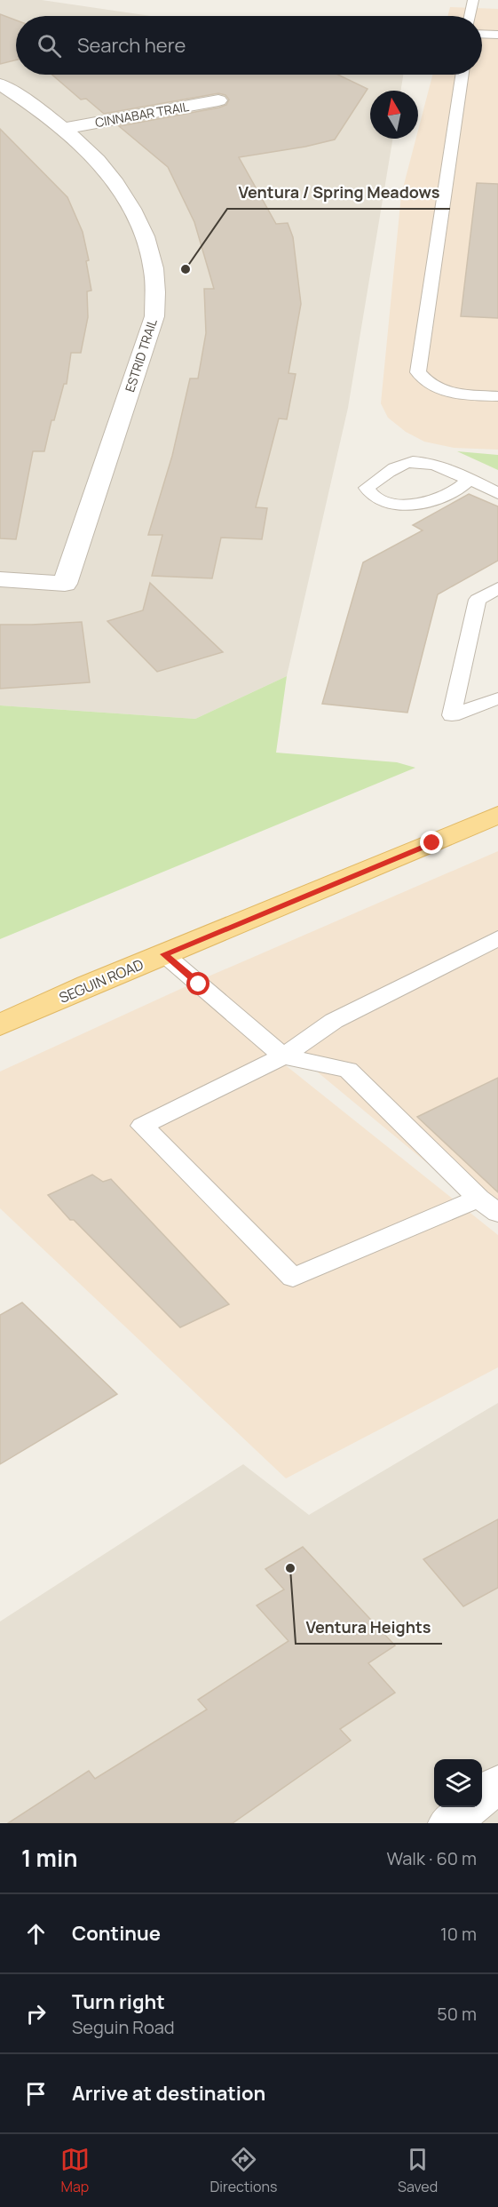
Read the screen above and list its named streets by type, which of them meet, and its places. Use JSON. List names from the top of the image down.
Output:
{
  "streets": {
    "main road": ["SEGUIN ROAD"],
    "street": ["CINNABAR TRAIL", "ESTRID TRAIL"]
  },
  "crossings": [
    ["CINNABAR TRAIL", "ESTRID TRAIL"]
  ],
  "places": ["Ventura / Spring Meadows", "Ventura Heights"],
  "north": "top",
  "page": {
    "search": "Search here",
    "heading": ["1 min", "Walk · 60 m"],
    "list": [
      ["Continue", "10 m"],
      ["Turn right", "Seguin Road", "50 m"],
      "Arrive at destination"
    ],
    "nav": ["Map", "Directions", "Saved"]
  }
}
